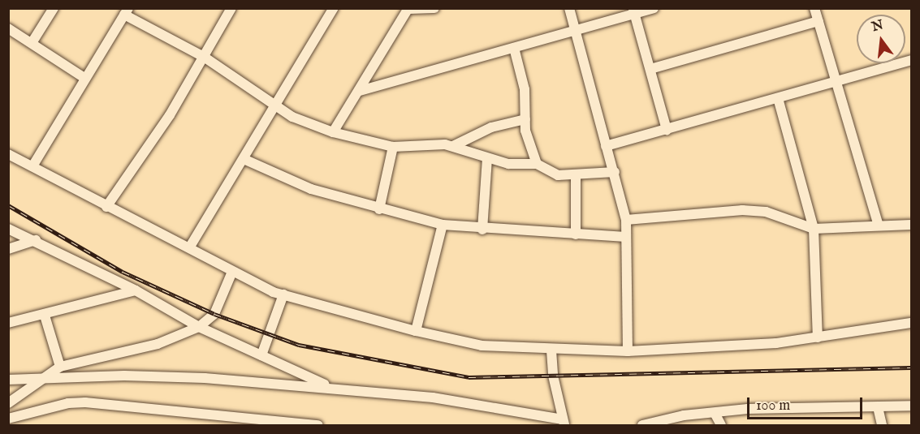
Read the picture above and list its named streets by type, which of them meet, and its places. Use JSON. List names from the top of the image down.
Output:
{
  "scale_bar": "100 m",
  "north": "top"
}
